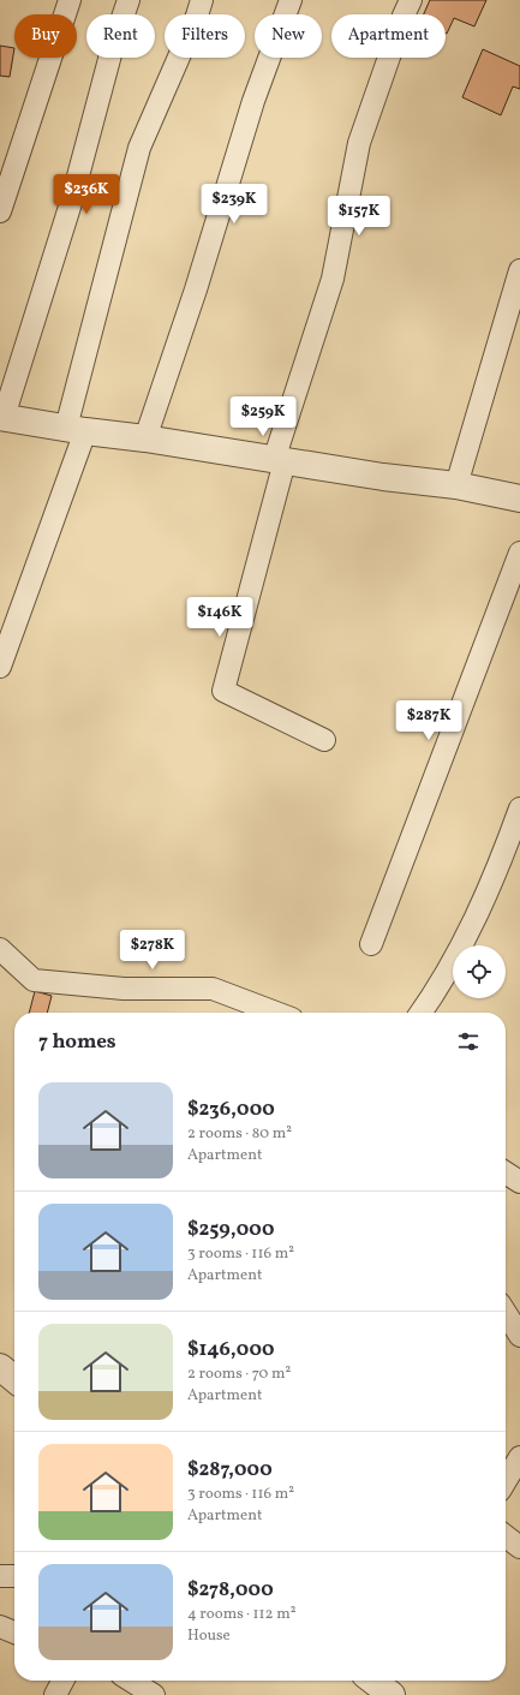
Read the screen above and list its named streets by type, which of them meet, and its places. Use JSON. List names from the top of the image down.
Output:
{
  "page": {
    "chip": [
      "Buy",
      "Rent",
      "Filters",
      "New",
      "Apartment"
    ],
    "price": [
      "$236K",
      "$239K",
      "$157K",
      "$259K",
      "$146K",
      "$287K",
      "$278K"
    ],
    "heading": "7 homes",
    "list": [
      {
        "name": "$236,000",
        "note": "2 rooms · 80 m² · Apartment"
      },
      {
        "name": "$259,000",
        "note": "3 rooms · 116 m² · Apartment"
      },
      {
        "name": "$146,000",
        "note": "2 rooms · 70 m² · Apartment"
      },
      {
        "name": "$287,000",
        "note": "3 rooms · 116 m² · Apartment"
      },
      {
        "name": "$278,000",
        "note": "4 rooms · 112 m² · House"
      }
    ]
  }
}
